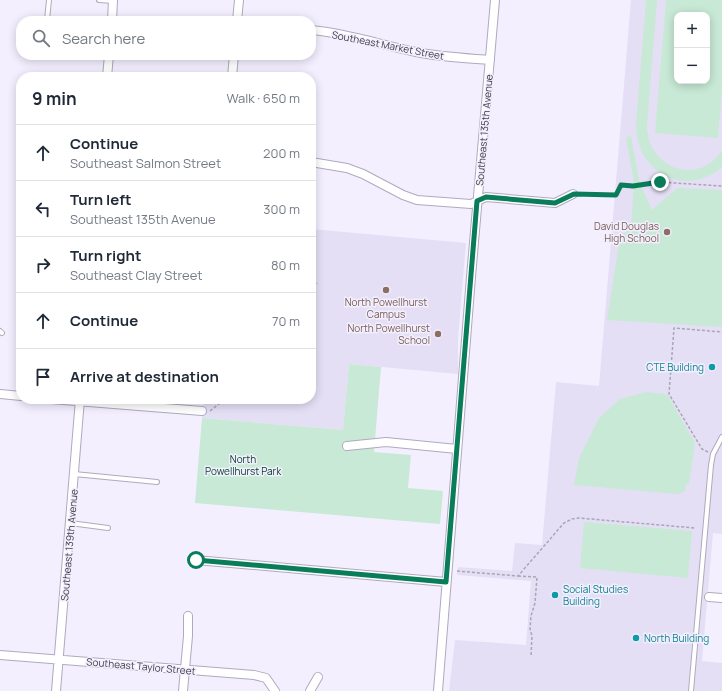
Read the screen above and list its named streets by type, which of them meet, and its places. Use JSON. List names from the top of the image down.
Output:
{
  "streets": {
    "street": [
      "Southeast Market Street",
      "Southeast 135th Avenue",
      "Southeast 139th Avenue",
      "Southeast Taylor Street"
    ]
  },
  "crossings": [
    ["Southeast Market Street", "Southeast 135th Avenue"],
    ["Southeast 139th Avenue", "Southeast Taylor Street"]
  ],
  "parks": ["North Powellhurst Park"],
  "places": [
    "David Douglas High School",
    "North Powellhurst Campus",
    "North Powellhurst School",
    "CTE Building",
    "Social Studies Building",
    "North Building"
  ],
  "page": {
    "map_buttons": ["+", "−"],
    "search": "Search here",
    "heading": ["9 min", "Walk · 650 m"],
    "list": [
      ["Continue", "Southeast Salmon Street", "200 m"],
      ["Turn left", "Southeast 135th Avenue", "300 m"],
      ["Turn right", "Southeast Clay Street", "80 m"],
      ["Continue", "70 m"],
      "Arrive at destination"
    ]
  }
}
